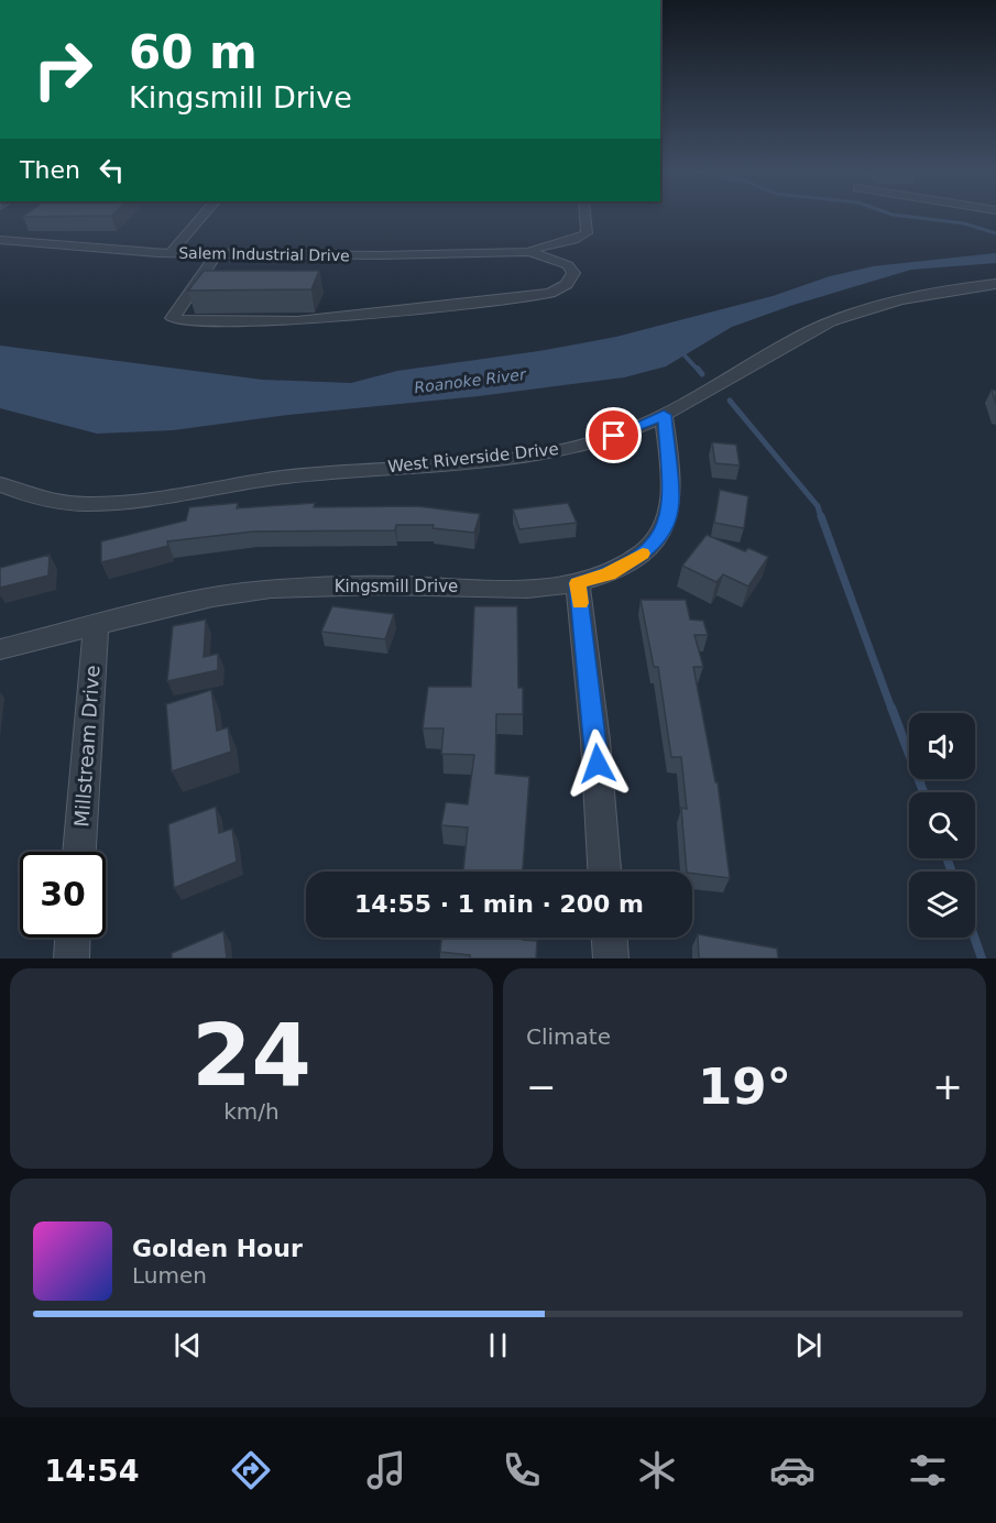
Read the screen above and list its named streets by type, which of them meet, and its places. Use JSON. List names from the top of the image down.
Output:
{
  "streets": {
    "street": [
      "Salem Industrial Drive",
      "West Riverside Drive",
      "Kingsmill Drive",
      "Millstream Drive"
    ]
  },
  "crossings": [
    ["West Riverside Drive", "Kingsmill Drive"],
    ["Kingsmill Drive", "Millstream Drive"]
  ],
  "water": ["Roanoke River"],
  "page": {
    "turn": ["60 m", "Kingsmill Drive"],
    "then": "Then",
    "limit": "30",
    "trip": "14:55 · 1 min · 200 m",
    "tile": [
      ["24", "km/h"],
      "Climate"
    ],
    "heat": ["−", "19°", "+"],
    "song": ["Golden Hour", "Lumen"],
    "tabs": "14:54"
  }
}
